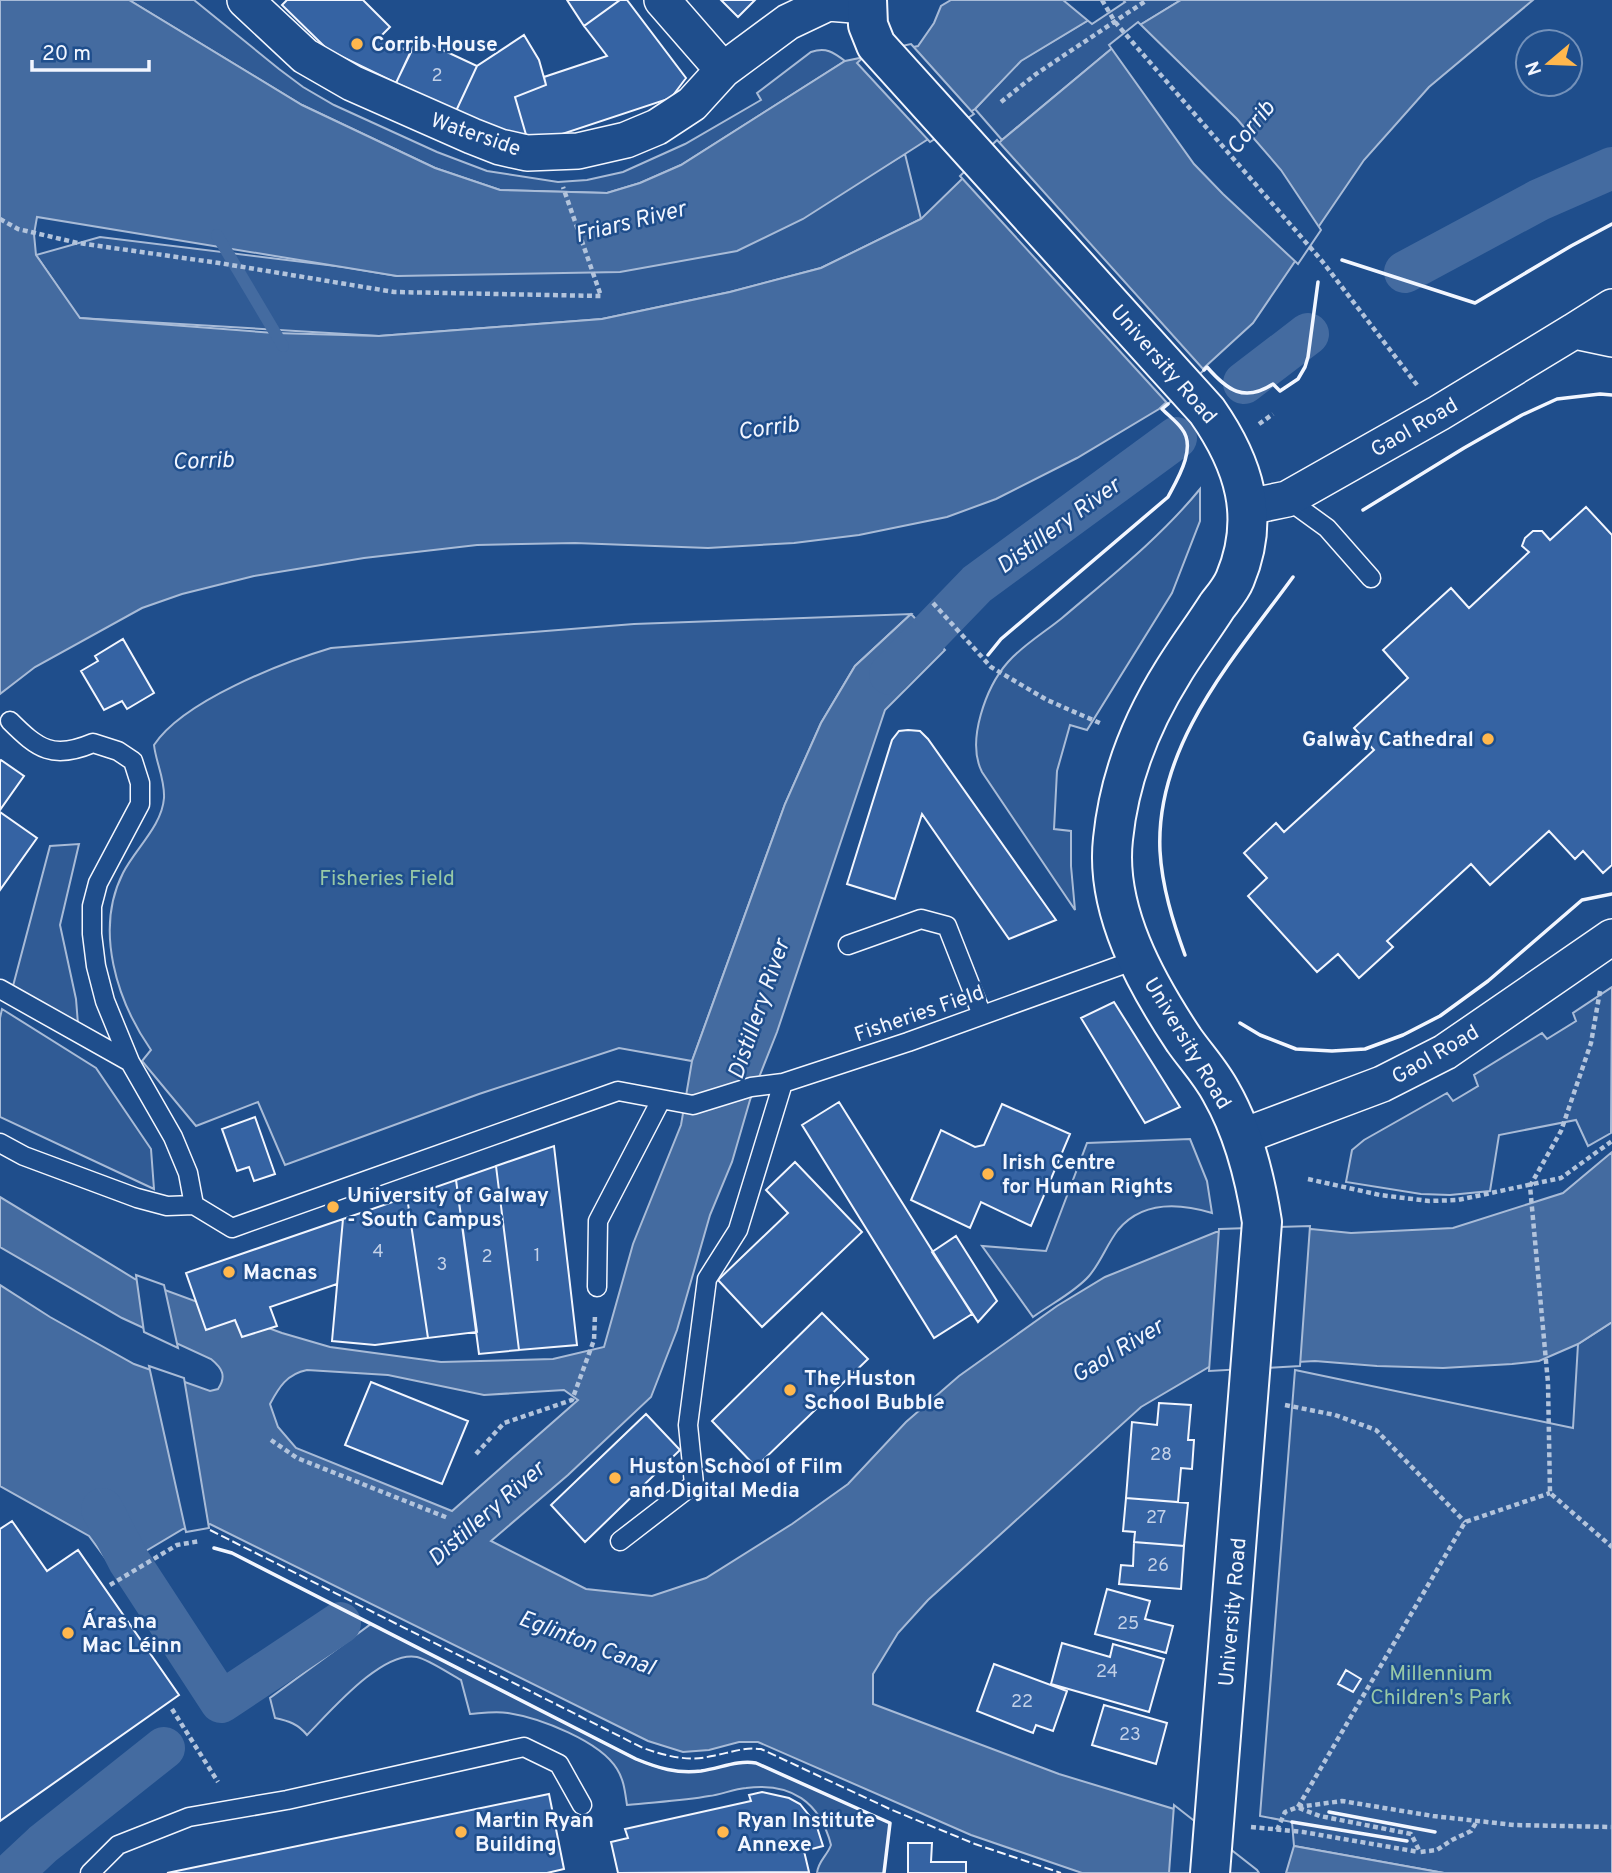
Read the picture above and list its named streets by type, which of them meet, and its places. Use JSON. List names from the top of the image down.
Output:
{
  "streets": {
    "main road": ["University Road"],
    "street": ["Waterside", "Gaol Road"],
    "lane": ["Fisheries Field"]
  },
  "crossings": [
    ["Waterside", "University Road"],
    ["University Road", "Gaol Road"],
    ["University Road", "Fisheries Field"]
  ],
  "water": [
    "Corrib",
    "Friars River",
    "Distillery River",
    "Gaol River",
    "Eglinton Canal"
  ],
  "parks": ["Fisheries Field", "Millennium Children's Park"],
  "places": [
    "Corrib House",
    "Galway Cathedral",
    "Irish Centre for Human Rights",
    "University of Galway - South Campus",
    "Macnas",
    "The Huston School Bubble",
    "Huston School of Film and Digital Media",
    "Áras na Mac Léinn",
    "Martin Ryan Building",
    "Ryan Institute Annexe"
  ],
  "house_numbers": [
    "2",
    "4",
    "1",
    "2",
    "3",
    "28",
    "27",
    "26",
    "25",
    "24",
    "22",
    "23"
  ],
  "scale_bar": "20 m",
  "north": "left"
}
